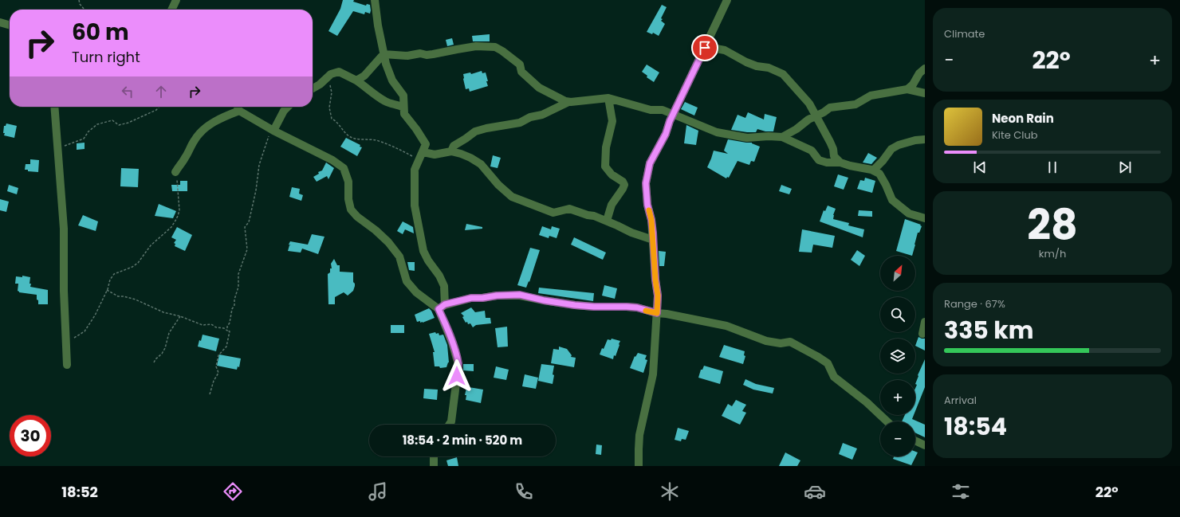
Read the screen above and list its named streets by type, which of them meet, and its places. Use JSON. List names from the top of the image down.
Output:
{
  "north": "top right",
  "page": {
    "tile": [
      "Climate",
      ["28", "km/h"],
      ["Range · 67%", "335 km"],
      ["Arrival", "18:54"]
    ],
    "turn": ["60 m", "Turn right"],
    "heat": ["−", "22°", "+"],
    "song": ["Neon Rain", "Kite Club"],
    "map_buttons": ["+", "−"],
    "limit": "30",
    "trip": "18:54 · 2 min · 520 m",
    "tabs": ["18:52", "22°"]
  }
}
